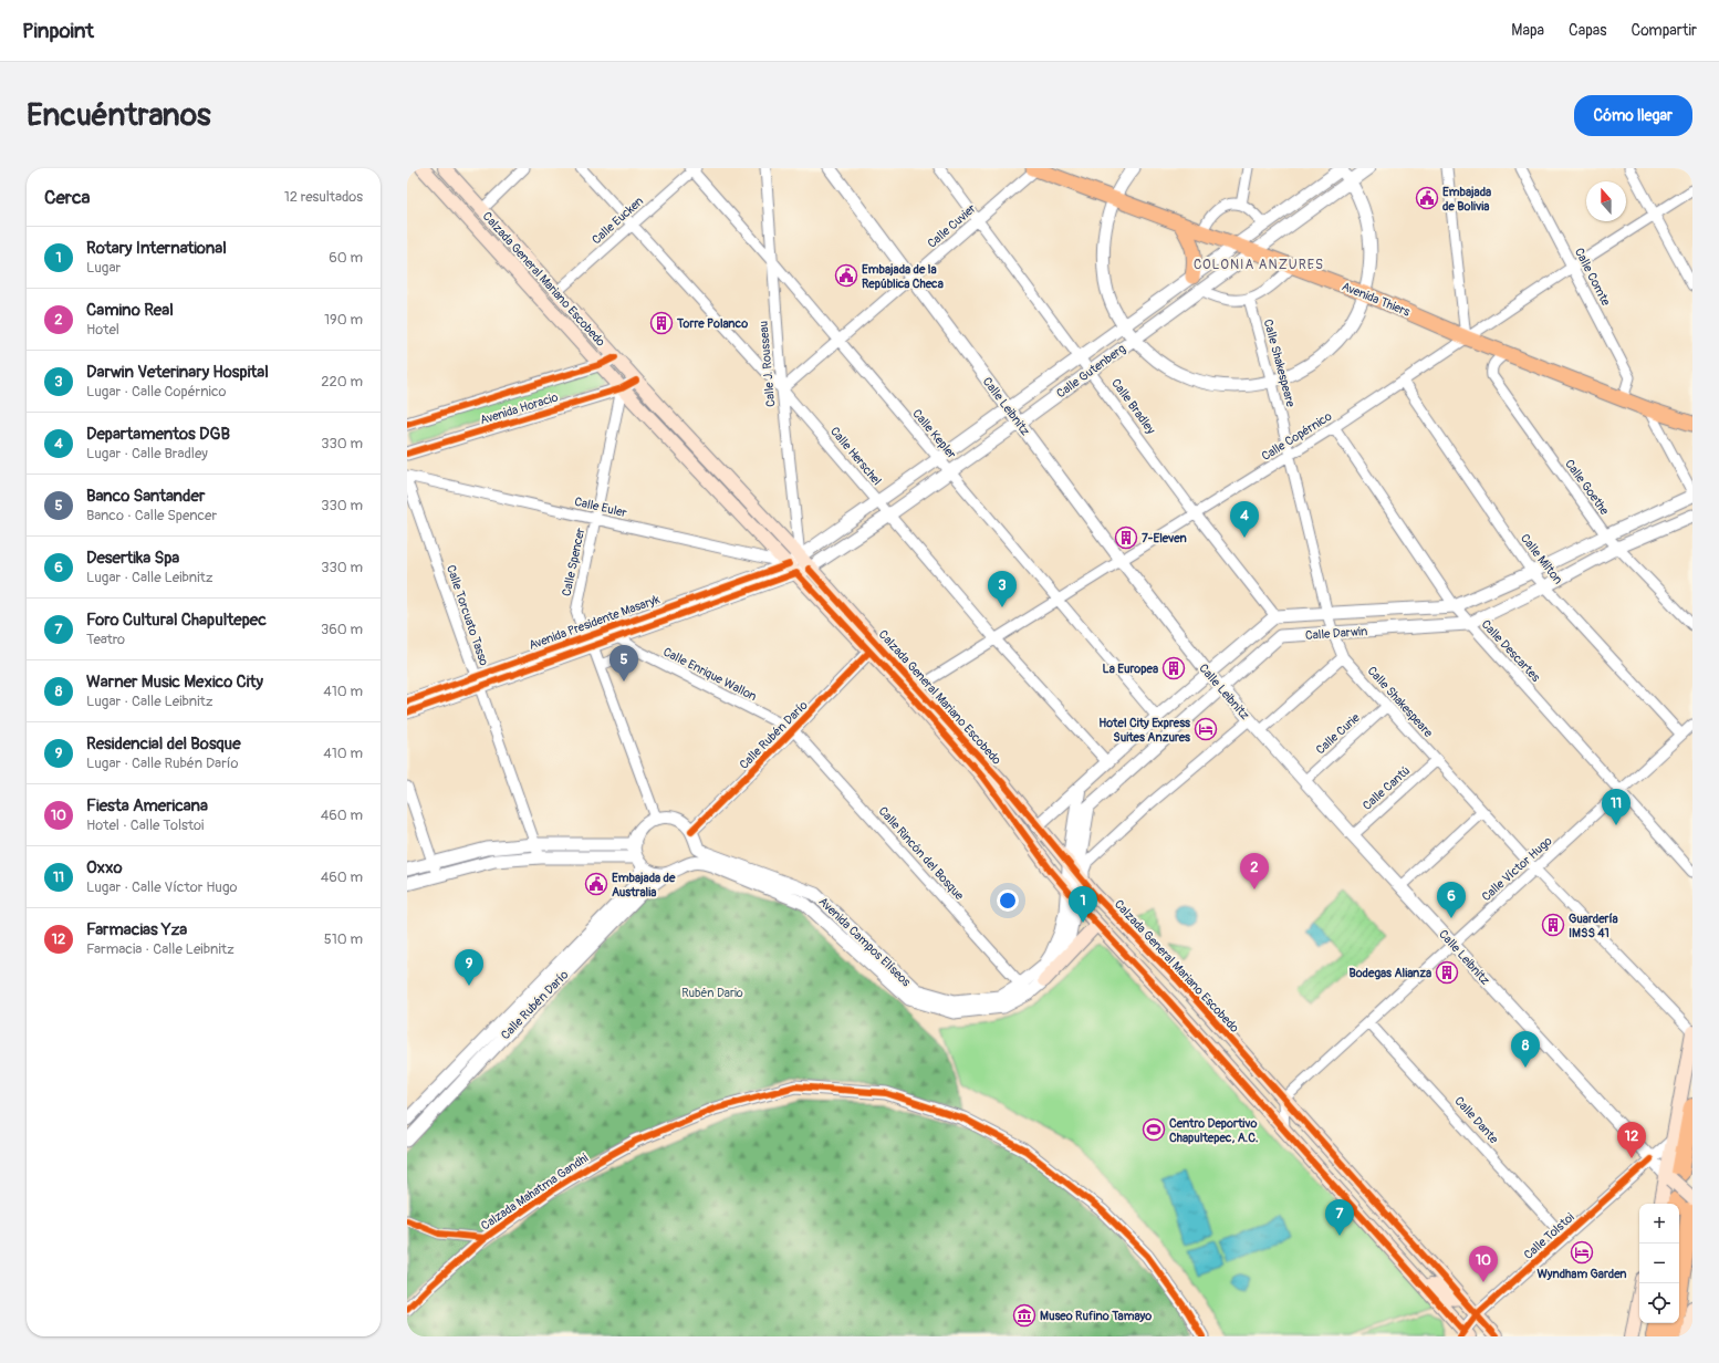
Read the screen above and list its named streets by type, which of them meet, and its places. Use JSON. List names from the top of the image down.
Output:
{
  "streets": {
    "main road": ["Calzada General Mariano Escobedo", "Avenida Thiers"],
    "street": [
      "Calle Eucken",
      "Calle Cuvier",
      "Calle Comte",
      "Calle Shakespeare",
      "Calle J. Rousseau",
      "Calle Gutenberg",
      "Calle Leibnitz",
      "Calle Bradley",
      "Avenida Horacio",
      "Calle Kepler",
      "Calle Copérnico",
      "Calle Herschel",
      "Calle Goethe",
      "Calle Euler",
      "Calle Milton",
      "Calle Spencer",
      "Calle Torcuato Tasso",
      "Avenida Presidente Masaryk",
      "Calle Darwin",
      "Calle Descartes",
      "Calle Enrique Wallon",
      "Calle Curie",
      "Calle Rubén Darío",
      "Calle Cantú",
      "Calle Rincón del Bosque",
      "Calle Víctor Hugo",
      "Avenida Campos Elíseos",
      "Calle Dante",
      "Calzada Mahatma Gandhi",
      "Calle Tolstoi"
    ]
  },
  "crossings": [
    ["Calle Eucken", "Calzada General Mariano Escobedo"],
    ["Calle Eucken", "Calle Kepler"],
    ["Calle Eucken", "Calle Herschel"],
    ["Calle Cuvier", "Avenida Thiers"],
    ["Calle Cuvier", "Calle J. Rousseau"],
    ["Calle Cuvier", "Calle Leibnitz"],
    ["Calle Cuvier", "Calle Bradley"],
    ["Calle Cuvier", "Calle Kepler"],
    ["Calle Cuvier", "Calle Herschel"],
    ["Calle Comte", "Avenida Thiers"],
    ["Calle Comte", "Calle Copérnico"],
    ["Calzada General Mariano Escobedo", "Calle J. Rousseau"],
    ["Calzada General Mariano Escobedo", "Calle Gutenberg"],
    ["Calzada General Mariano Escobedo", "Avenida Horacio"],
    ["Calzada General Mariano Escobedo", "Calle Copérnico"],
    ["Calzada General Mariano Escobedo", "Calle Euler"],
    ["Calzada General Mariano Escobedo", "Calle Spencer"],
    ["Calzada General Mariano Escobedo", "Avenida Presidente Masaryk"],
    ["Calzada General Mariano Escobedo", "Calle Darwin"],
    ["Calzada General Mariano Escobedo", "Calle Rubén Darío"],
    ["Calzada General Mariano Escobedo", "Calle Víctor Hugo"],
    ["Calzada General Mariano Escobedo", "Avenida Campos Elíseos"],
    ["Calzada General Mariano Escobedo", "Calle Tolstoi"],
    ["Avenida Thiers", "Calle Gutenberg"],
    ["Avenida Thiers", "Calle Copérnico"],
    ["Avenida Thiers", "Calle Goethe"],
    ["Calle Shakespeare", "Calle Copérnico"],
    ["Calle Shakespeare", "Calle Darwin"],
    ["Calle Shakespeare", "Calle Curie"],
    ["Calle Shakespeare", "Calle Cantú"],
    ["Calle Shakespeare", "Calle Víctor Hugo"],
    ["Calle J. Rousseau", "Calle Gutenberg"],
    ["Calle J. Rousseau", "Calle Kepler"],
    ["Calle J. Rousseau", "Calle Herschel"],
    ["Calle J. Rousseau", "Calle Euler"],
    ["Calle J. Rousseau", "Avenida Presidente Masaryk"],
    ["Calle Gutenberg", "Calle Leibnitz"],
    ["Calle Gutenberg", "Calle Bradley"],
    ["Calle Gutenberg", "Calle Kepler"],
    ["Calle Gutenberg", "Calle Herschel"],
    ["Calle Gutenberg", "Calle Euler"],
    ["Calle Gutenberg", "Avenida Presidente Masaryk"],
    ["Calle Leibnitz", "Calle Copérnico"],
    ["Calle Leibnitz", "Calle Darwin"],
    ["Calle Leibnitz", "Calle Curie"],
    ["Calle Leibnitz", "Calle Cantú"],
    ["Calle Leibnitz", "Calle Víctor Hugo"],
    ["Calle Leibnitz", "Calle Tolstoi"],
    ["Calle Bradley", "Calle Copérnico"],
    ["Calle Bradley", "Calle Darwin"],
    ["Avenida Horacio", "Calle Spencer"],
    ["Calle Kepler", "Calle Copérnico"],
    ["Calle Copérnico", "Calle Herschel"],
    ["Calle Copérnico", "Calle Milton"],
    ["Calle Copérnico", "Calle Descartes"],
    ["Calle Goethe", "Calle Darwin"],
    ["Calle Euler", "Calle Spencer"],
    ["Calle Euler", "Avenida Presidente Masaryk"],
    ["Calle Milton", "Calle Darwin"],
    ["Calle Milton", "Calle Víctor Hugo"],
    ["Calle Spencer", "Avenida Presidente Masaryk"],
    ["Calle Spencer", "Calle Rubén Darío"],
    ["Calle Spencer", "Avenida Campos Elíseos"],
    ["Calle Torcuato Tasso", "Avenida Presidente Masaryk"],
    ["Avenida Presidente Masaryk", "Calle Enrique Wallon"],
    ["Calle Darwin", "Calle Descartes"],
    ["Calle Darwin", "Avenida Campos Elíseos"],
    ["Calle Descartes", "Calle Víctor Hugo"],
    ["Calle Enrique Wallon", "Calle Rubén Darío"],
    ["Calle Enrique Wallon", "Calle Rincón del Bosque"],
    ["Calle Rubén Darío", "Calle Rincón del Bosque"],
    ["Calle Rubén Darío", "Avenida Campos Elíseos"],
    ["Calle Rincón del Bosque", "Avenida Campos Elíseos"],
    ["Calle Víctor Hugo", "Calle Dante"],
    ["Calle Dante", "Calle Tolstoi"]
  ],
  "districts": ["COLONIA ANZURES"],
  "parks": ["Rubén Dario"],
  "places": {
    "public building": ["Embajada de Bolivia", "Embajada de la República Checa", "Embajada de Australia"],
    "building": [
      "Torre Polanco",
      "7-Eleven",
      "La Europea",
      "Guardería IMSS 41",
      "Bodegas Alianza"
    ],
    "hotel": ["Hotel City Express Suites Anzures", "Wyndham Garden"],
    "sports": ["Centro Deportivo Chapultepec, A.C."],
    "museum": ["Museo Rufino Tamayo"]
  },
  "north": "top",
  "page": {
    "header": "Pinpoint",
    "nav": ["Mapa", "Capas", "Compartir"],
    "buttons": "Cómo llegar",
    "title": "Encuéntranos",
    "heading": ["Cerca", "12 resultados"],
    "list": [
      {
        "mark": "1",
        "name": "Rotary International",
        "note": "Lugar",
        "value": "60 m"
      },
      {
        "mark": "2",
        "name": "Camino Real",
        "note": "Hotel",
        "value": "190 m"
      },
      {
        "mark": "3",
        "name": "Darwin Veterinary Hospital",
        "note": "Lugar · Calle Copérnico",
        "value": "220 m"
      },
      {
        "mark": "4",
        "name": "Departamentos DGB",
        "note": "Lugar · Calle Bradley",
        "value": "330 m"
      },
      {
        "mark": "5",
        "name": "Banco Santander",
        "note": "Banco · Calle Spencer",
        "value": "330 m"
      },
      {
        "mark": "6",
        "name": "Desertika Spa",
        "note": "Lugar · Calle Leibnitz",
        "value": "330 m"
      },
      {
        "mark": "7",
        "name": "Foro Cultural Chapultepec",
        "note": "Teatro",
        "value": "360 m"
      },
      {
        "mark": "8",
        "name": "Warner Music Mexico City",
        "note": "Lugar · Calle Leibnitz",
        "value": "410 m"
      },
      {
        "mark": "9",
        "name": "Residencial del Bosque",
        "note": "Lugar · Calle Rubén Darío",
        "value": "410 m"
      },
      {
        "mark": "10",
        "name": "Fiesta Americana",
        "note": "Hotel · Calle Tolstoi",
        "value": "460 m"
      },
      {
        "mark": "11",
        "name": "Oxxo",
        "note": "Lugar · Calle Víctor Hugo",
        "value": "460 m"
      },
      {
        "mark": "12",
        "name": "Farmacias Yza",
        "note": "Farmacia · Calle Leibnitz",
        "value": "510 m"
      }
    ],
    "pins": [
      "4",
      "3",
      "5",
      "11",
      "2",
      "6",
      "1",
      "9",
      "8",
      "12",
      "7",
      "10"
    ],
    "map_buttons": ["+", "−"]
  }
}
